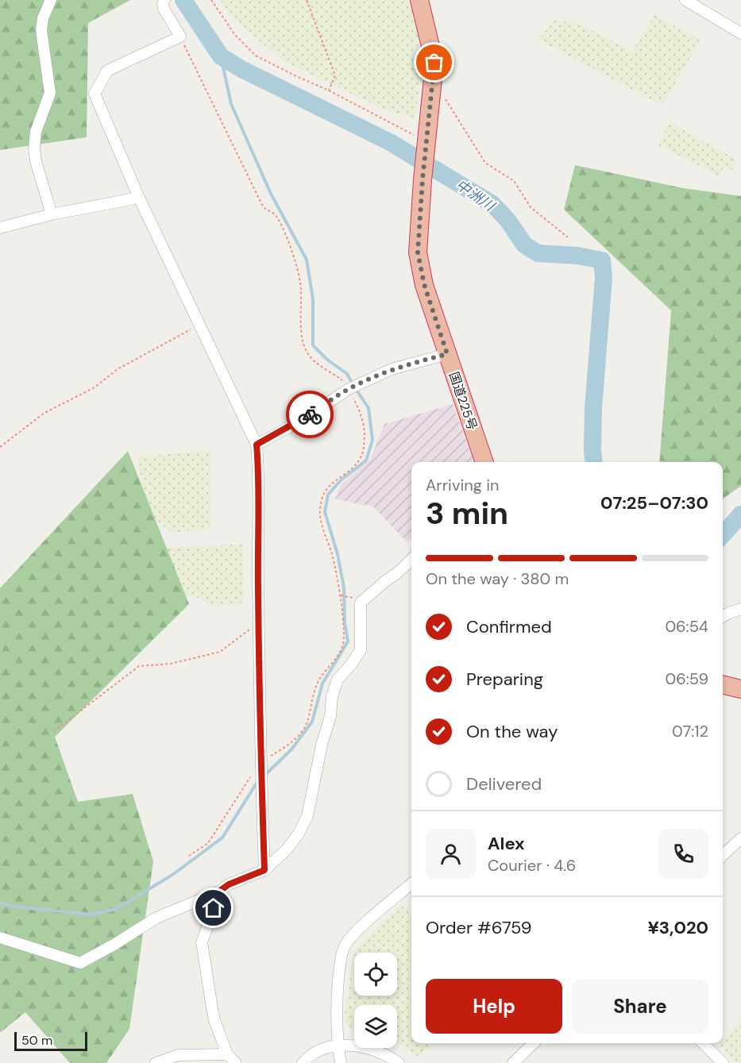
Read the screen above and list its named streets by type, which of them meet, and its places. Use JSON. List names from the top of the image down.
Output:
{
  "streets": {
    "highway": ["国道225号"]
  },
  "water": ["中洲川"],
  "scale_bar": "50 m",
  "page": {
    "heading": ["3 min", "Arriving in", "07:25–07:30"],
    "panel": [
      "Alex",
      "Courier · 4.6",
      "Order #6759",
      "¥3,020"
    ],
    "bar": "On the way · 380 m",
    "list": [
      ["Confirmed", "06:54"],
      ["Preparing", "06:59"],
      ["On the way", "07:12"],
      "Delivered"
    ],
    "buttons": ["Help", "Share"],
    "scale": "50 m"
  }
}
